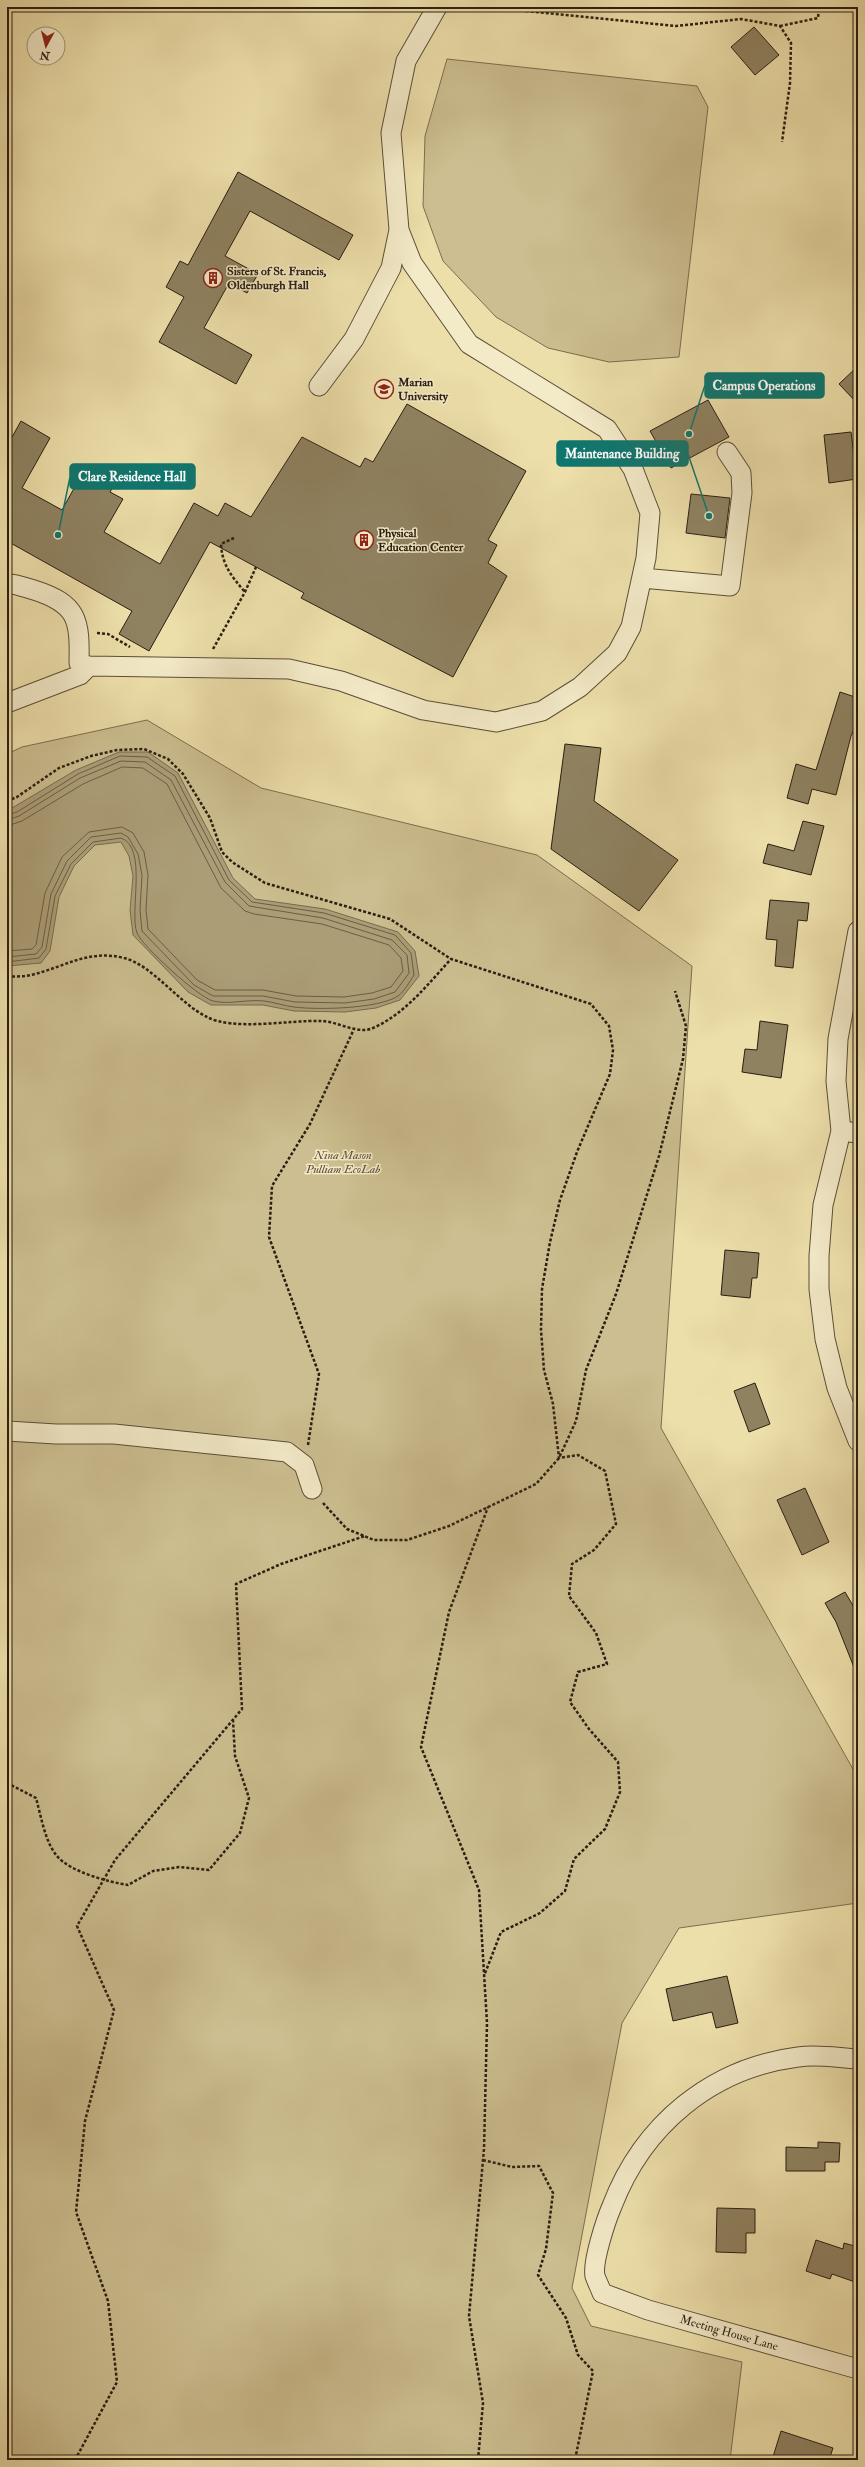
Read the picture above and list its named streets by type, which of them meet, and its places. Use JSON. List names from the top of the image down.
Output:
{
  "streets": {
    "street": ["Meeting House Lane"]
  },
  "parks": ["Nina Mason Pulliam EcoLab"],
  "places": {
    "building": ["Sisters of St. Francis, Oldenburgh Hall", "Physical Education Center"],
    "school or university": ["Marian University"],
    "other": ["Campus Operations", "Maintenance Building", "Clare Residence Hall"]
  },
  "north": "bottom"
}
